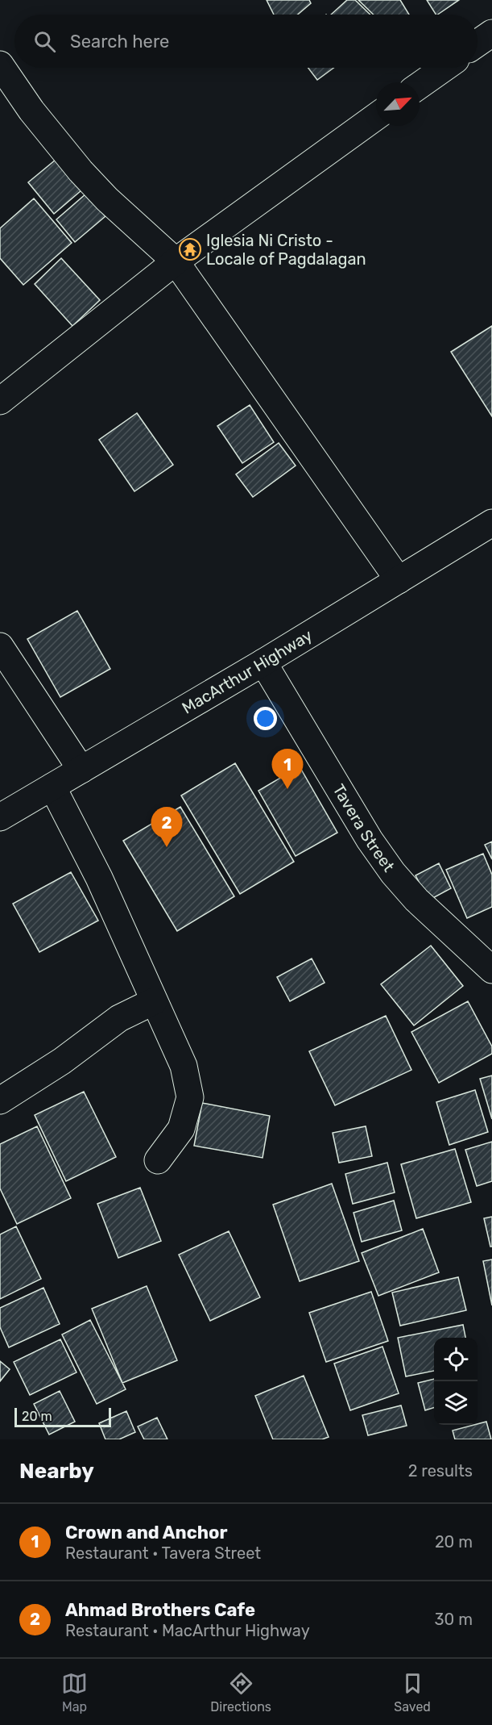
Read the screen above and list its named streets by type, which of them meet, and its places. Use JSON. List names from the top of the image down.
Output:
{
  "streets": {
    "main road": ["MacArthur Highway", "Tavera Street"]
  },
  "crossings": [
    ["MacArthur Highway", "Tavera Street"]
  ],
  "places": {
    "temple": ["Iglesia Ni Cristo - Locale of Pagdalagan"]
  },
  "scale_bar": "20 m",
  "north": "top right",
  "page": {
    "search": "Search here",
    "pins": ["1", "2"],
    "scale": "20 m",
    "heading": ["Nearby", "2 results"],
    "list": [
      {
        "mark": "1",
        "name": "Crown and Anchor",
        "note": "Restaurant · Tavera Street",
        "value": "20 m"
      },
      {
        "mark": "2",
        "name": "Ahmad Brothers Cafe",
        "note": "Restaurant · MacArthur Highway",
        "value": "30 m"
      }
    ],
    "nav": ["Map", "Directions", "Saved"]
  }
}
